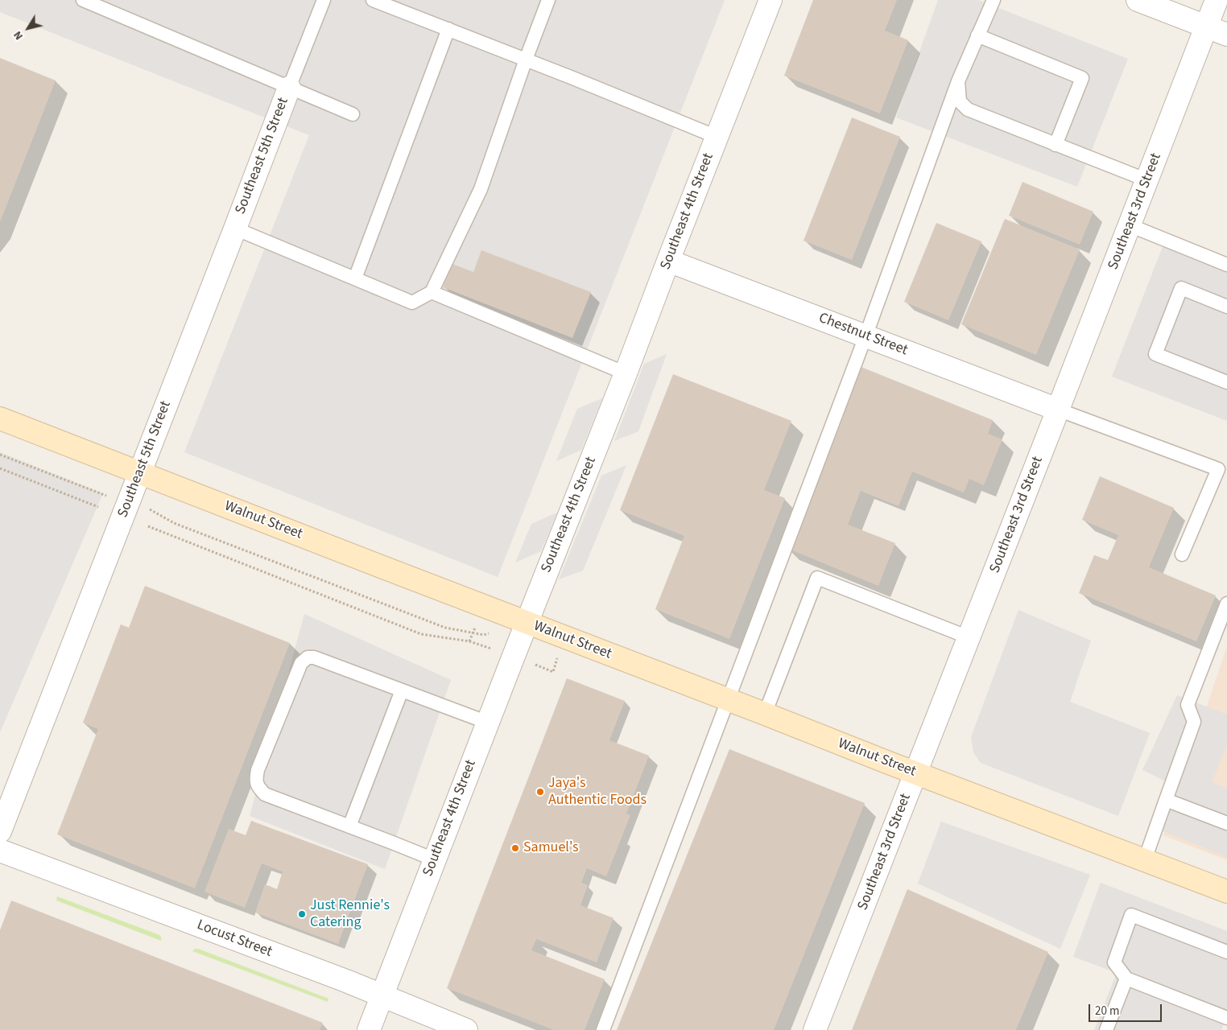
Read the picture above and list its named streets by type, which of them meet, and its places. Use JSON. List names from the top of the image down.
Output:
{
  "streets": {
    "main road": ["Walnut Street"],
    "street": [
      "Southeast 5th Street",
      "Southeast 4th Street",
      "Southeast 3rd Street",
      "Chestnut Street",
      "Locust Street"
    ]
  },
  "crossings": [
    ["Southeast 5th Street", "Walnut Street"],
    ["Southeast 4th Street", "Chestnut Street"],
    ["Southeast 4th Street", "Walnut Street"],
    ["Southeast 4th Street", "Locust Street"],
    ["Southeast 3rd Street", "Chestnut Street"],
    ["Southeast 3rd Street", "Walnut Street"]
  ],
  "places": ["Jaya's Authentic Foods", "Samuel's", "Just Rennie's Catering"],
  "scale_bar": "20 m",
  "north": "bottom left"
}
